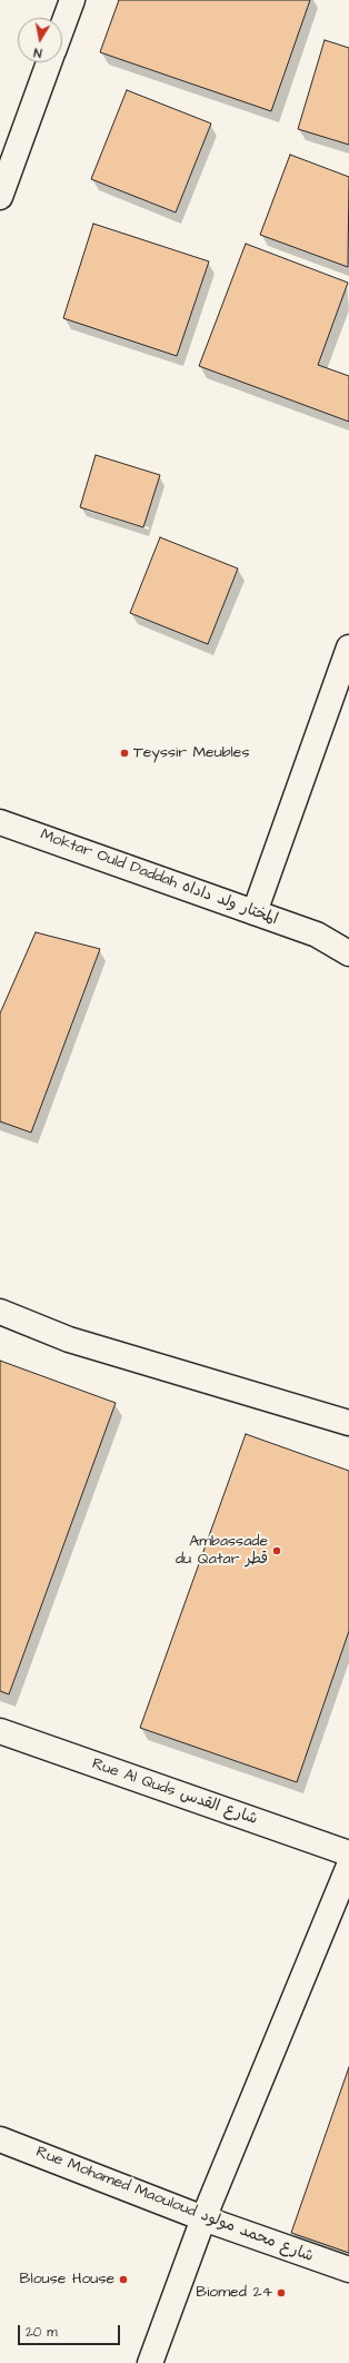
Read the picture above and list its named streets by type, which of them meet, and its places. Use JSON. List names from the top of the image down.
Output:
{
  "streets": {
    "street": ["Moktar Ould Daddah المختار ولد داداه", "Rue Al Quds شارع القدس", "Rue Mohamed Maouloud شارع محمد مولود"]
  },
  "places": [
    "Teyssir Meubles",
    "Ambassade du Qatar قطر",
    "Blouse House",
    "Biomed 24"
  ],
  "scale_bar": "20 m",
  "north": "bottom"
}
